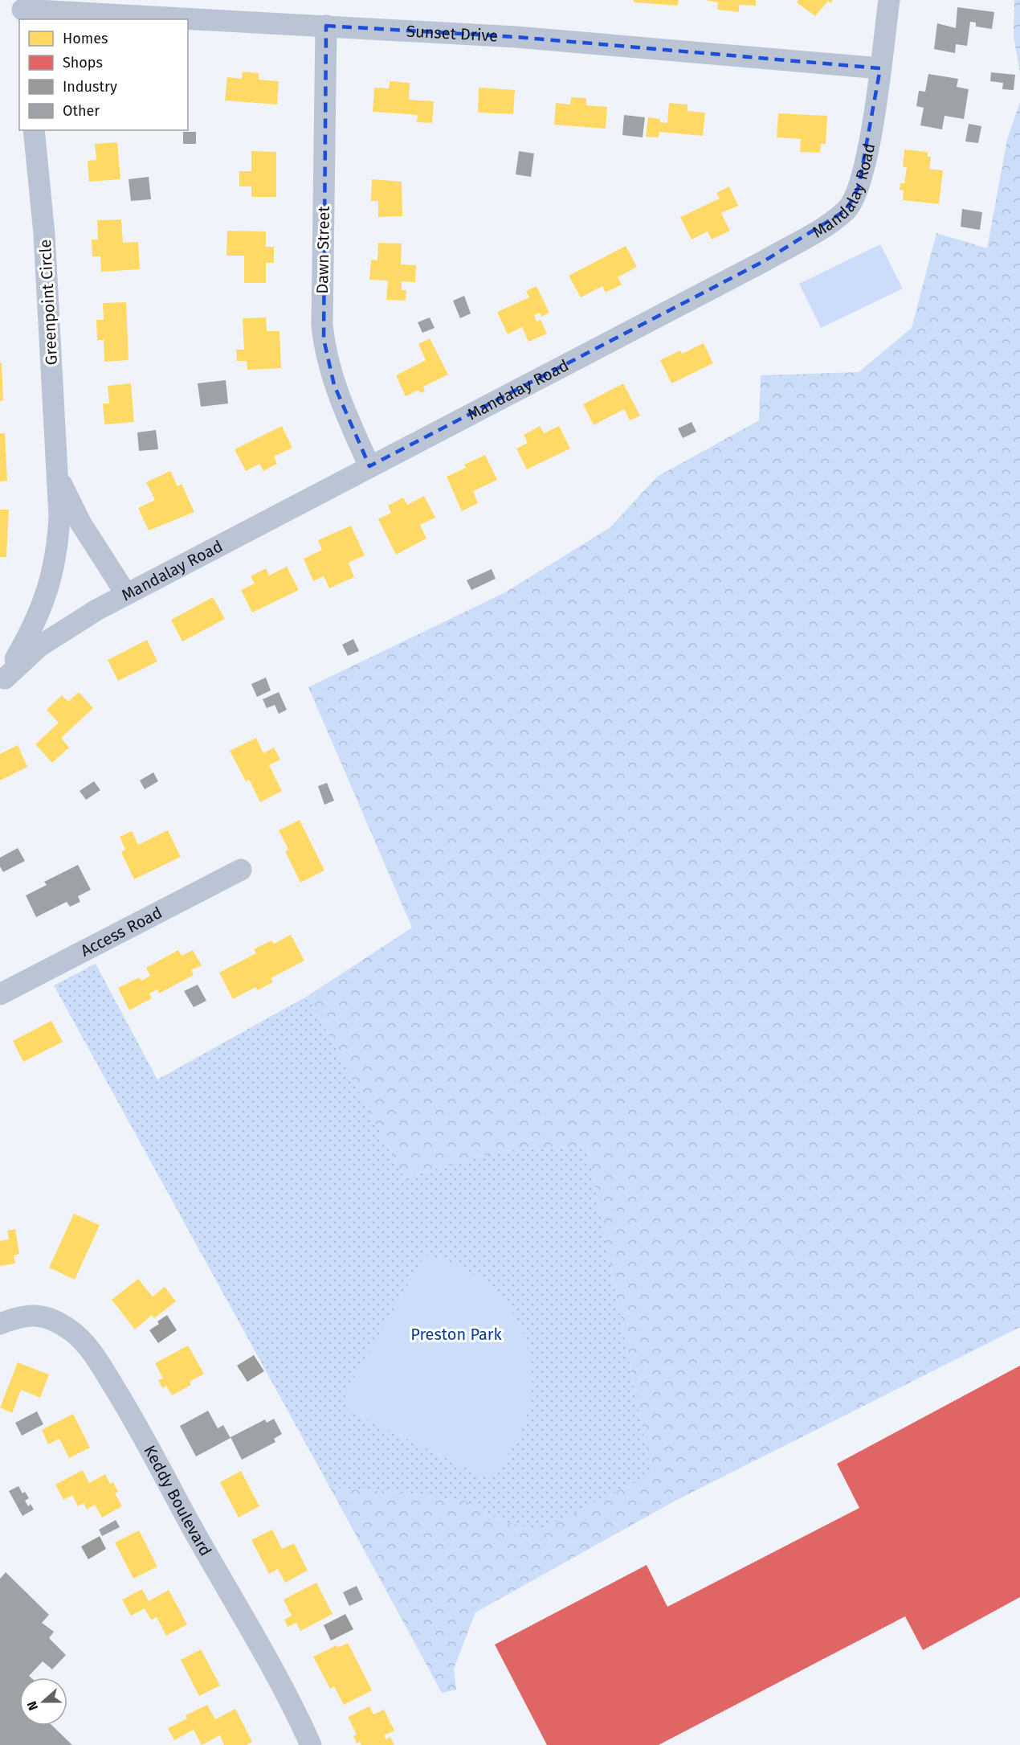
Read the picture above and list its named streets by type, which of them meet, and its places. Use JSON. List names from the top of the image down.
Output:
{
  "streets": {
    "street": [
      "Sunset Drive",
      "Mandalay Road",
      "Dawn Street",
      "Greenpoint Circle",
      "Access Road",
      "Keddy Boulevard"
    ]
  },
  "crossings": [
    ["Sunset Drive", "Mandalay Road"],
    ["Sunset Drive", "Dawn Street"],
    ["Mandalay Road", "Dawn Street"],
    ["Mandalay Road", "Greenpoint Circle"]
  ],
  "parks": ["Preston Park"],
  "legend": [
    "Homes",
    "Shops",
    "Industry",
    "Other"
  ],
  "north": "left"
}
